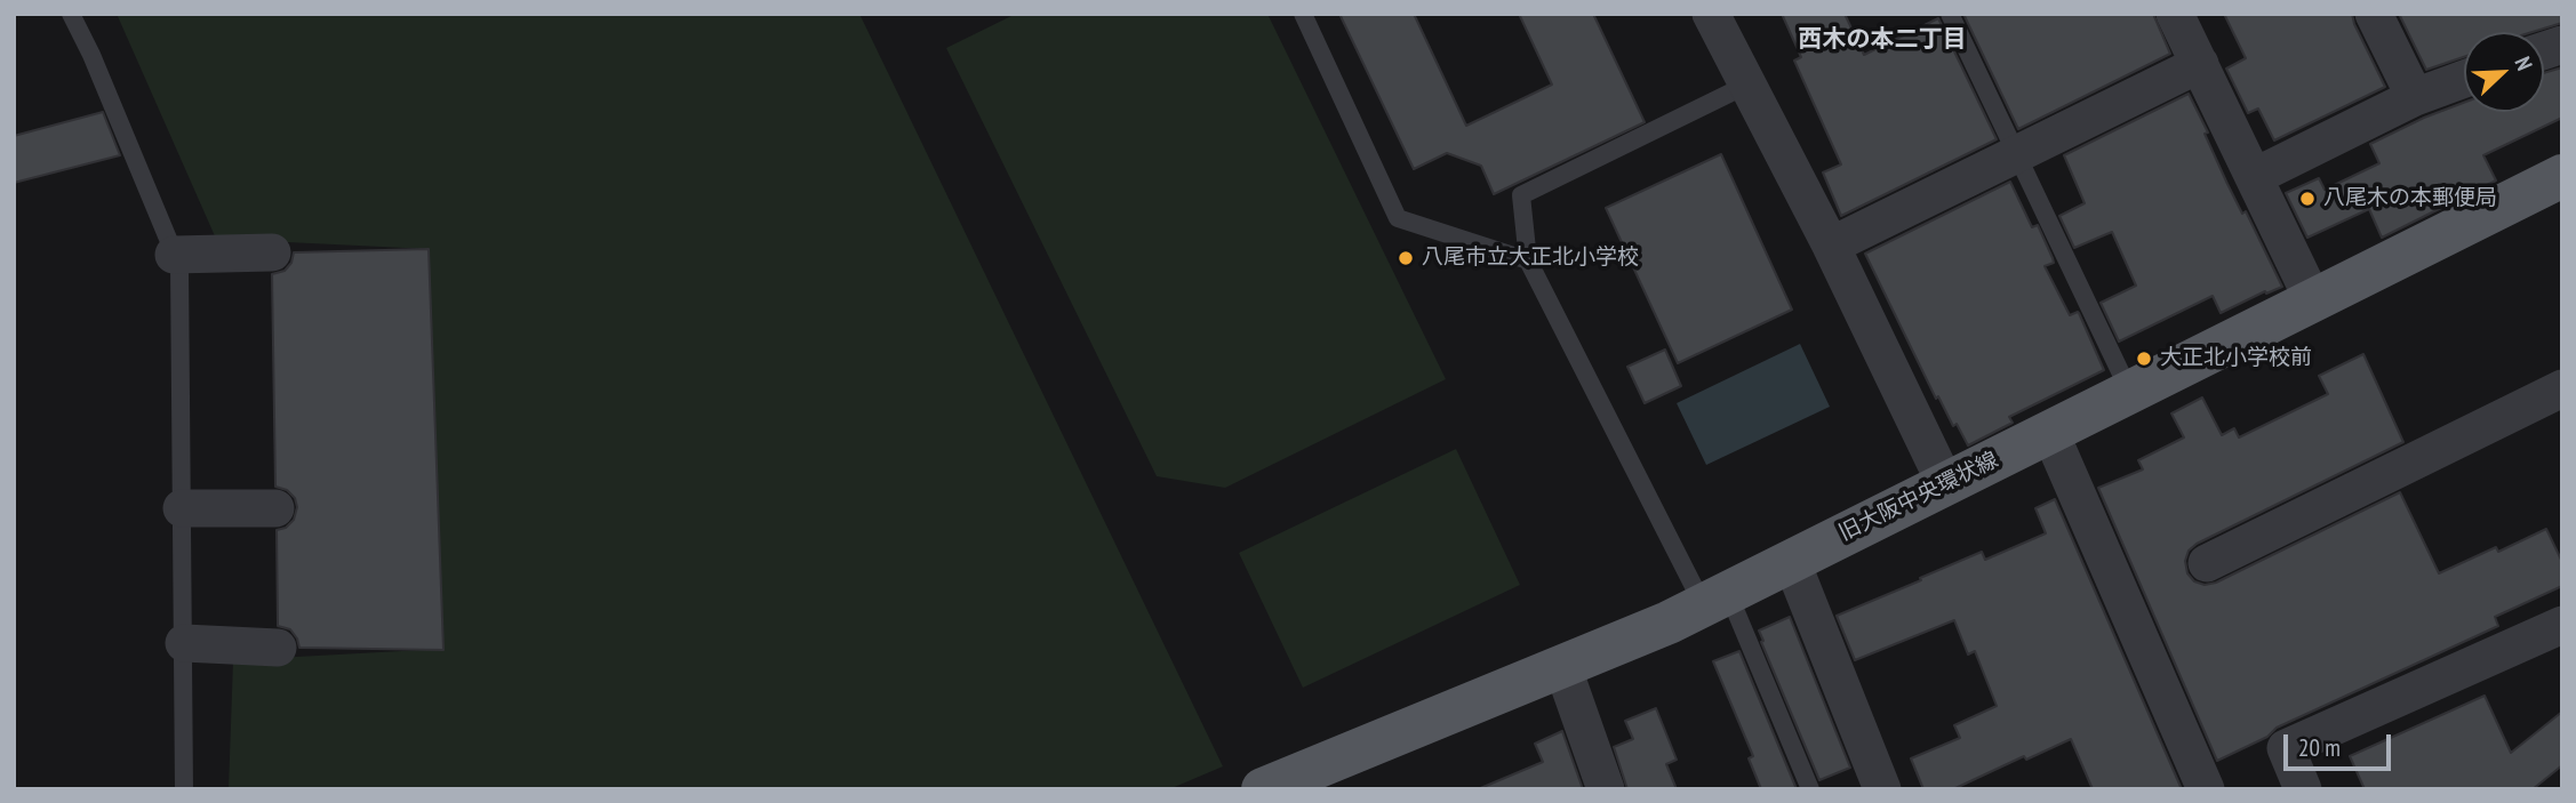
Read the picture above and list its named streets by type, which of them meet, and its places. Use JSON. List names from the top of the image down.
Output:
{
  "streets": {
    "main road": ["旧大阪中央環状線"]
  },
  "districts": ["西木の本二丁目"],
  "places": ["八尾木の本郵便局", "八尾市立大正北小学校", "大正北小学校前"],
  "scale_bar": "20 m",
  "north": "top right"
}
